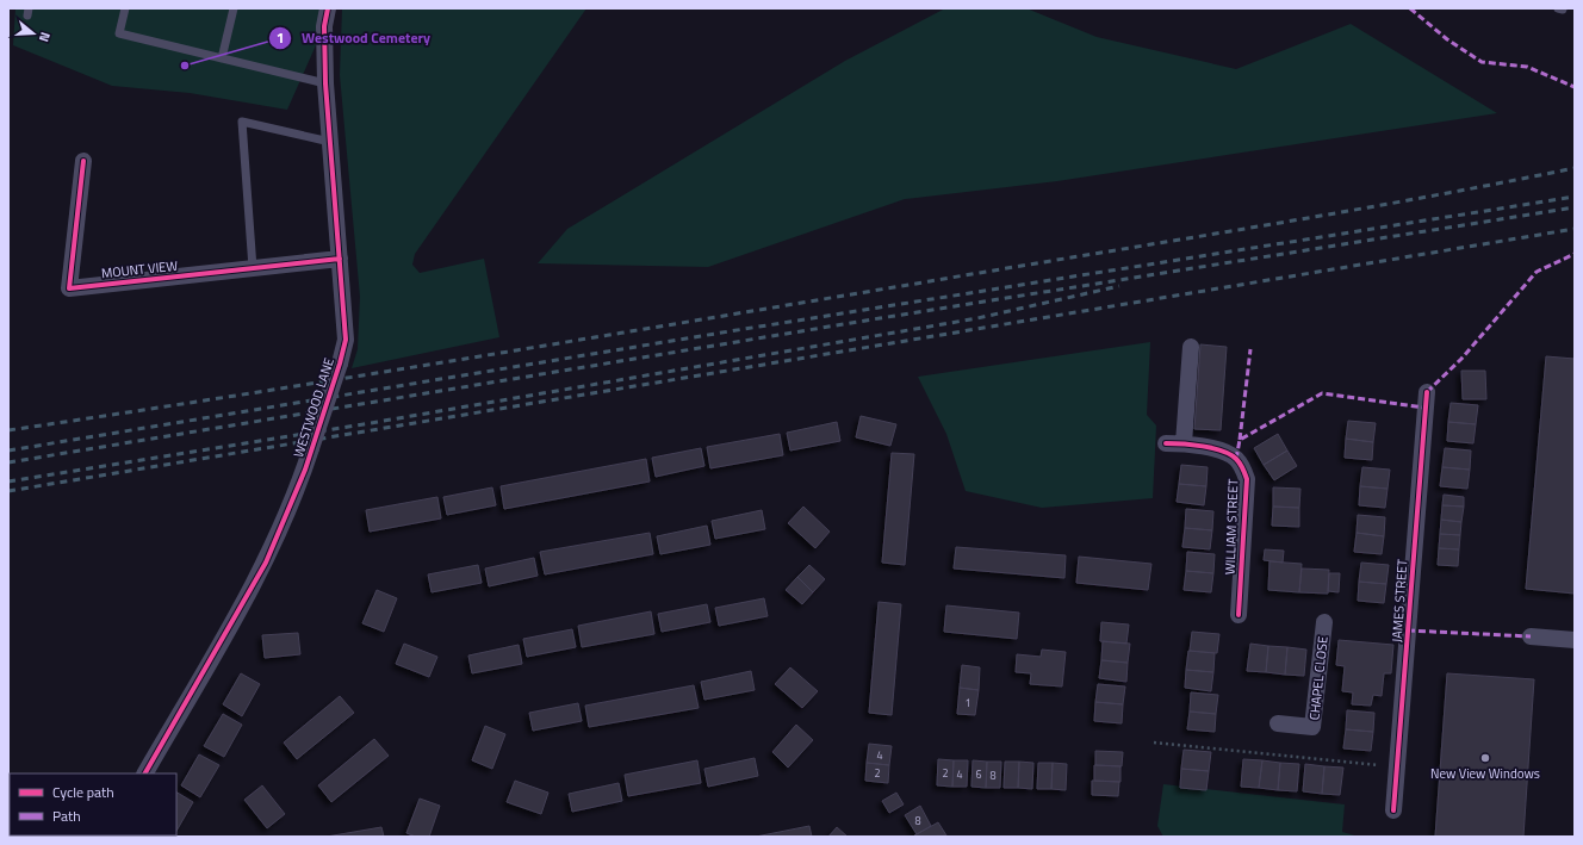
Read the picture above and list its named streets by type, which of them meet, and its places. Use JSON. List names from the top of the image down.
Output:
{
  "streets": {
    "street": [
      "MOUNT VIEW",
      "WESTWOOD LANE",
      "WILLIAM STREET",
      "JAMES STREET",
      "CHAPEL CLOSE"
    ]
  },
  "crossings": [
    ["MOUNT VIEW", "WESTWOOD LANE"]
  ],
  "places": ["Westwood Cemetery", "New View Windows"],
  "house_numbers": [
    "1",
    "4",
    "2",
    "2",
    "4",
    "6",
    "8",
    "8"
  ],
  "legend": ["Cycle path", "Path"],
  "north": "right"
}
